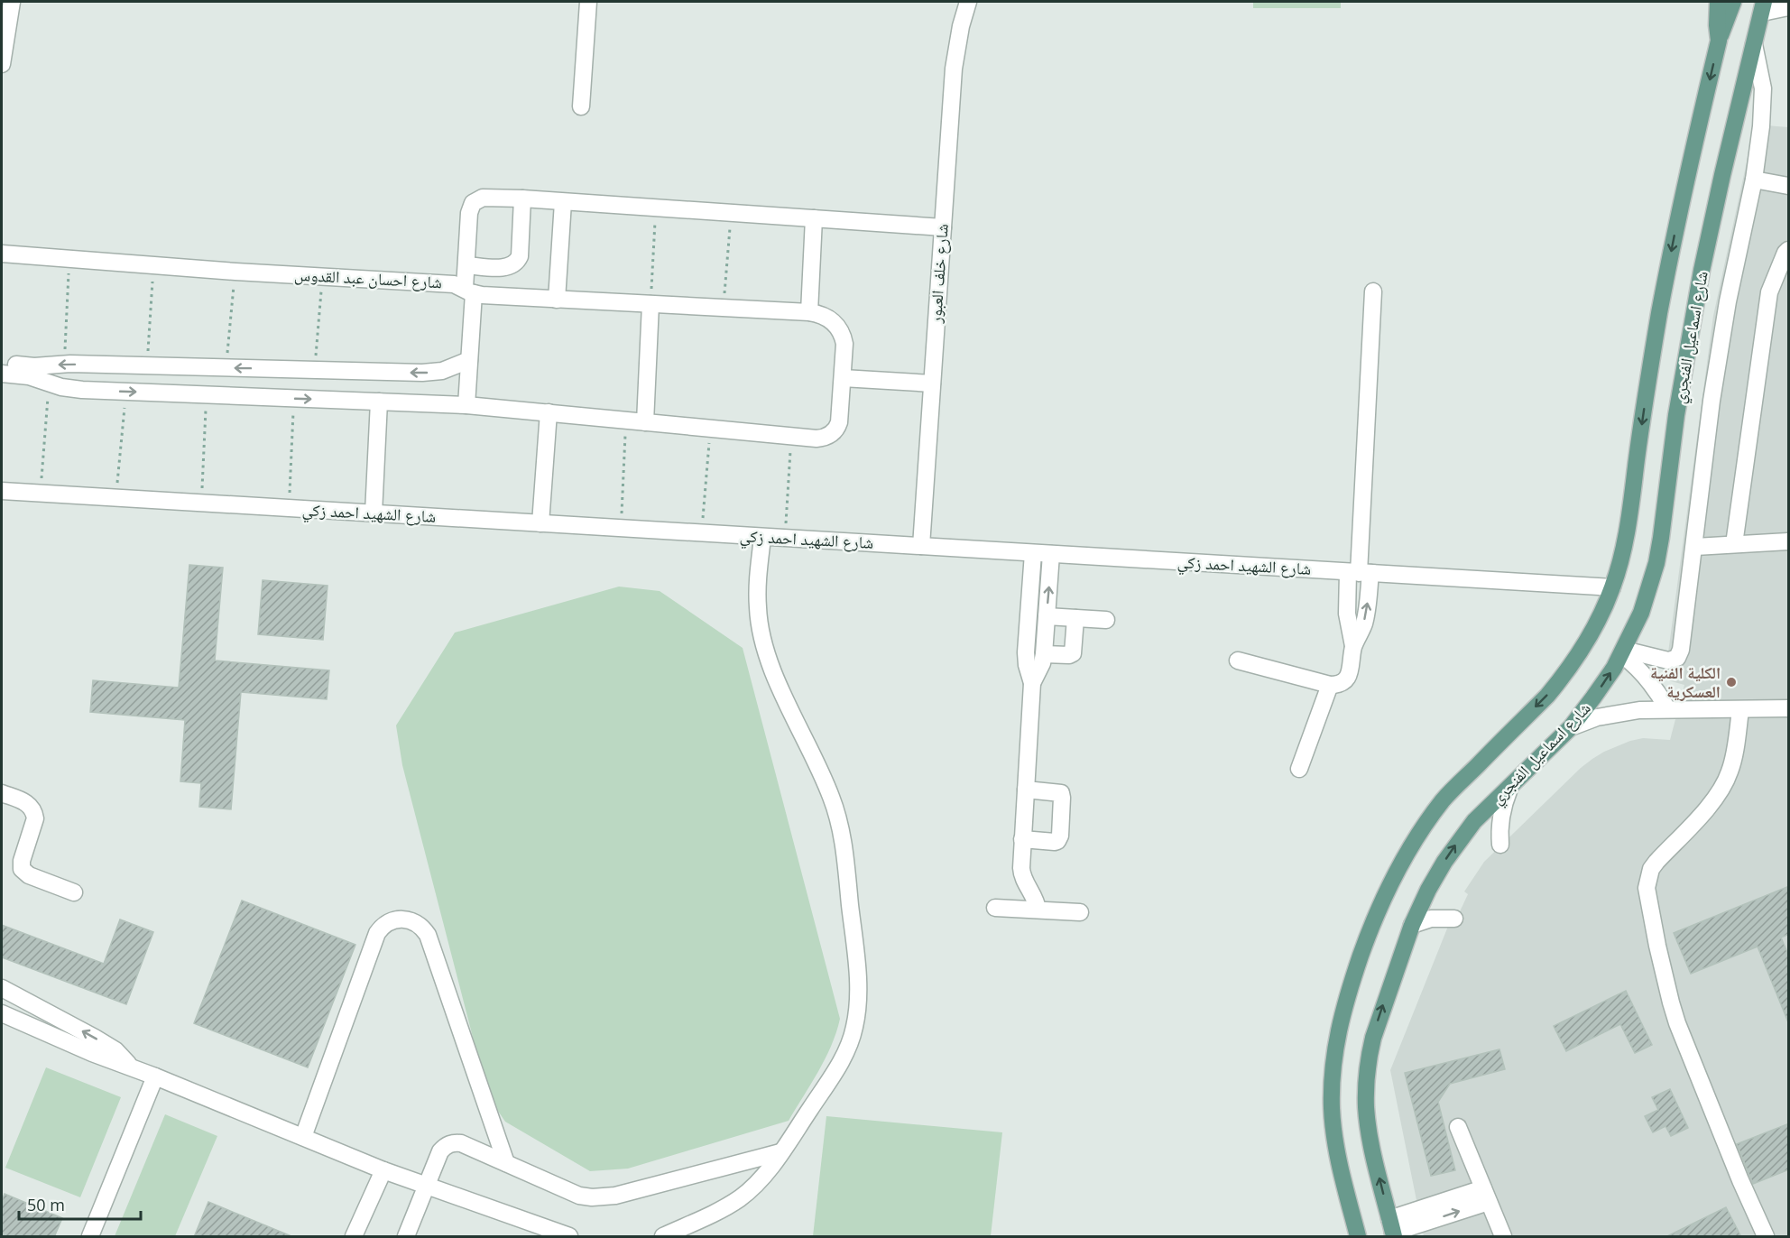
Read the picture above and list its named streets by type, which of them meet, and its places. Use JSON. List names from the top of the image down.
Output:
{
  "streets": {
    "main road": ["شارع اسماعيل الفنجري"],
    "street": ["شارع خلف العبور", "شارع احسان عبد القدوس", "شارع الشهيد احمد زكي"]
  },
  "crossings": [
    ["شارع خلف العبور", "شارع الشهيد احمد زكي"]
  ],
  "places": ["الكلية الفنية العسكرية"],
  "scale_bar": "50 m"
}
